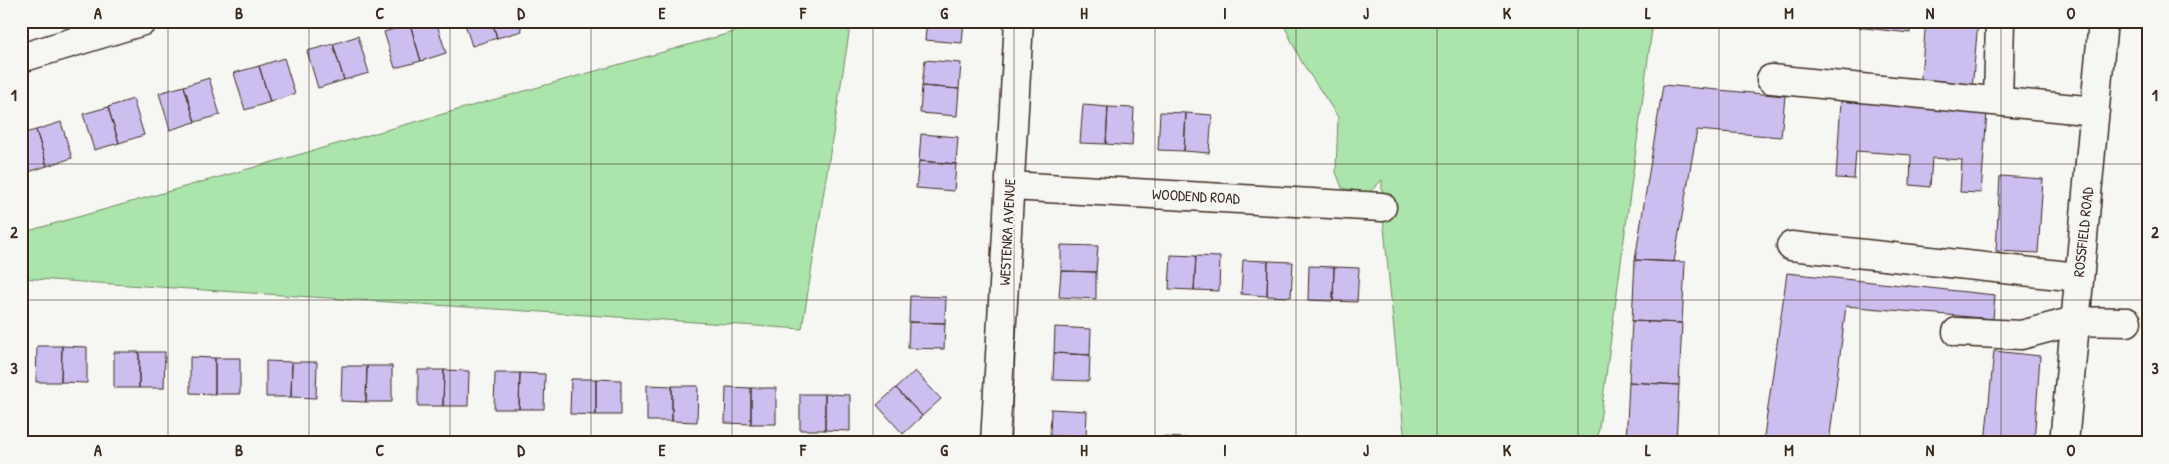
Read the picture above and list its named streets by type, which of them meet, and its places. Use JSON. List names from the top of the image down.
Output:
{
  "streets": {
    "street": ["WOODEND ROAD", "WESTENRA AVENUE", "ROSSFIELD ROAD"]
  },
  "crossings": [
    ["WOODEND ROAD", "WESTENRA AVENUE"]
  ],
  "grid": {
    "columns": [
      "A",
      "B",
      "C",
      "D",
      "E",
      "F",
      "G",
      "H",
      "I",
      "J",
      "K",
      "L",
      "M",
      "N",
      "O"
    ],
    "rows": ["1", "2", "3"]
  }
}
